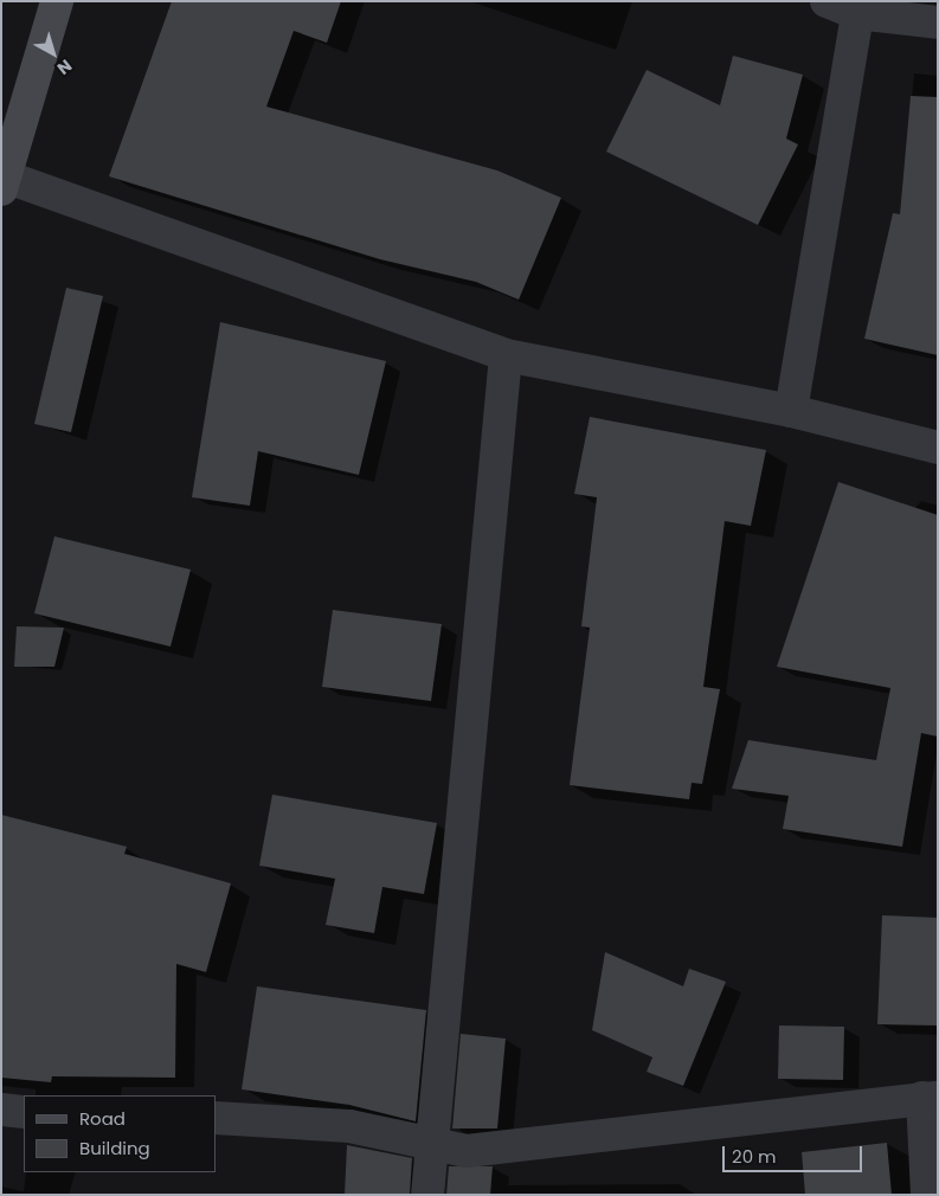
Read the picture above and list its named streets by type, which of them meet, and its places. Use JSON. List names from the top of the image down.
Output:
{
  "legend": ["Road", "Building"],
  "scale_bar": "20 m",
  "north": "bottom right"
}
